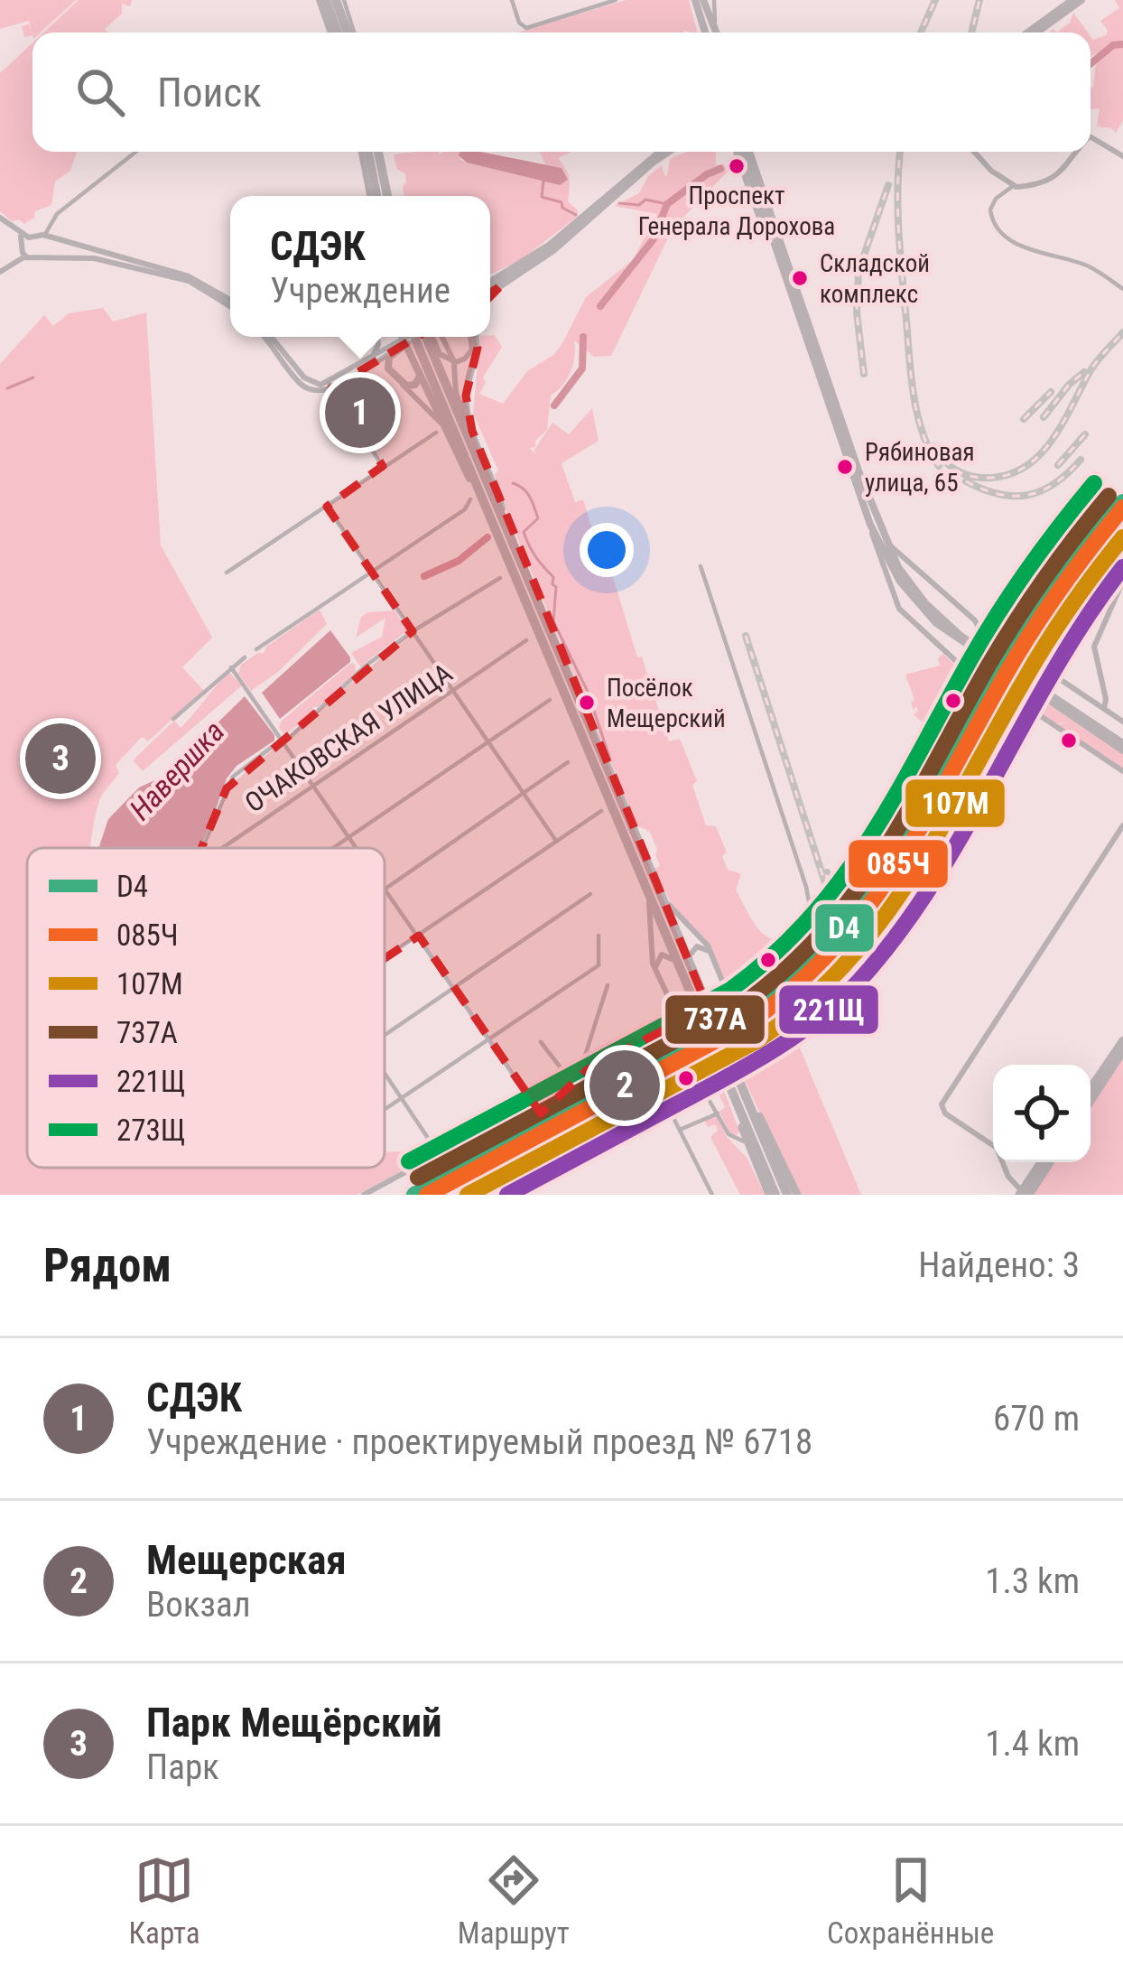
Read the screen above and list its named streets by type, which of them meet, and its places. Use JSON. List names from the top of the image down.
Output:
{
  "streets": {
    "street": ["ОЧАКОВСКАЯ УЛИЦА"]
  },
  "water": ["Навершка"],
  "places": [
    "Проспект Генерала Дорохова",
    "Складской комплекс",
    "Рябиновая улица, 65",
    "Посёлок Мещерский"
  ],
  "lines": [
    "transit line 273Щ",
    "transit line 737А",
    "transit line D4",
    "transit line 085Ч",
    "transit line 107М",
    "transit line 221Щ"
  ],
  "legend": [
    "D4",
    "085Ч",
    "107М",
    "737А",
    "221Щ",
    "273Щ"
  ],
  "page": {
    "search": "Поиск",
    "popup": ["СДЭК", "Учреждение"],
    "pins": ["1", "3", "2"],
    "heading": ["Рядом", "Найдено: 3"],
    "list": [
      {
        "mark": "1",
        "name": "СДЭК",
        "note": "Учреждение · проектируемый проезд № 6718",
        "value": "670 m"
      },
      {
        "mark": "2",
        "name": "Мещерская",
        "note": "Вокзал",
        "value": "1.3 km"
      },
      {
        "mark": "3",
        "name": "Парк Мещёрский",
        "note": "Парк",
        "value": "1.4 km"
      }
    ],
    "nav": ["Карта", "Маршрут", "Сохранённые"]
  }
}
